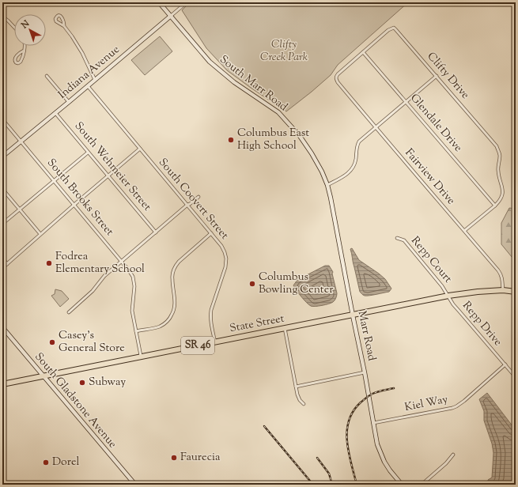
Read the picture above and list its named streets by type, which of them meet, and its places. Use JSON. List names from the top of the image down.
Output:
{
  "streets": {
    "highway": ["State Street", "SR 46"],
    "street": [
      "Indiana Avenue",
      "Clifty Drive",
      "South Marr Road",
      "Glendale Drive",
      "South Wehmeier Street",
      "Fairview Drive",
      "South Brooks Street",
      "South Coovert Street",
      "Repp Court",
      "Repp Drive",
      "Marr Road",
      "South Gladstone Avenue",
      "Kiel Way"
    ]
  },
  "crossings": [
    ["Indiana Avenue", "South Marr Road"],
    ["Indiana Avenue", "South Wehmeier Street"],
    ["Indiana Avenue", "South Brooks Street"],
    ["Indiana Avenue", "South Coovert Street"],
    ["Clifty Drive", "Glendale Drive"],
    ["Clifty Drive", "Fairview Drive"],
    ["South Marr Road", "Marr Road"],
    ["Fairview Drive", "State Street"],
    ["South Brooks Street", "State Street"],
    ["South Coovert Street", "State Street"],
    ["Repp Court", "State Street"],
    ["Repp Court", "Repp Drive"],
    ["State Street", "Repp Drive"],
    ["State Street", "Marr Road"],
    ["State Street", "South Gladstone Avenue"],
    ["Repp Drive", "Kiel Way"],
    ["Marr Road", "Kiel Way"]
  ],
  "parks": ["Clifty Creek Park"],
  "places": [
    "Columbus East High School",
    "Fodrea Elementary School",
    "Columbus Bowling Center",
    "Casey's General Store",
    "Subway",
    "Faurecia",
    "Dorel"
  ],
  "north": "top left"
}
